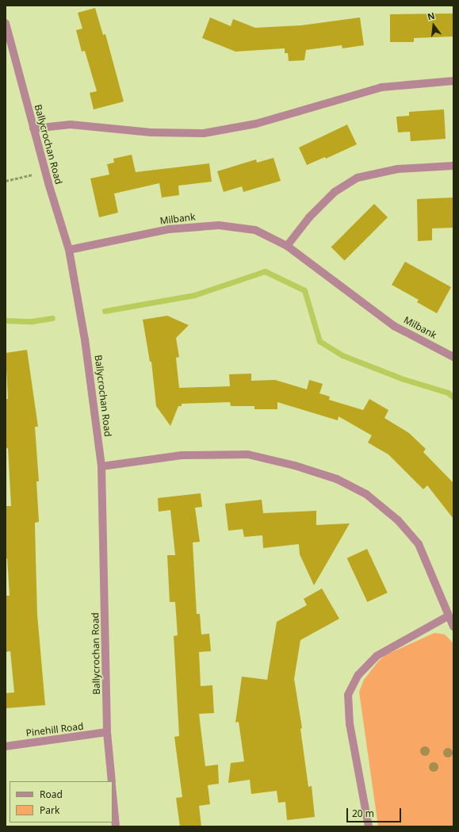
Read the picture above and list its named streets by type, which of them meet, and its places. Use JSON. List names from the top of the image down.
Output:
{
  "streets": {
    "street": ["Ballycrochan Road", "Milbank", "Pinehill Road"]
  },
  "crossings": [
    ["Ballycrochan Road", "Milbank"],
    ["Ballycrochan Road", "Pinehill Road"]
  ],
  "legend": ["Road", "Park"],
  "scale_bar": "20 m",
  "north": "top"
}
